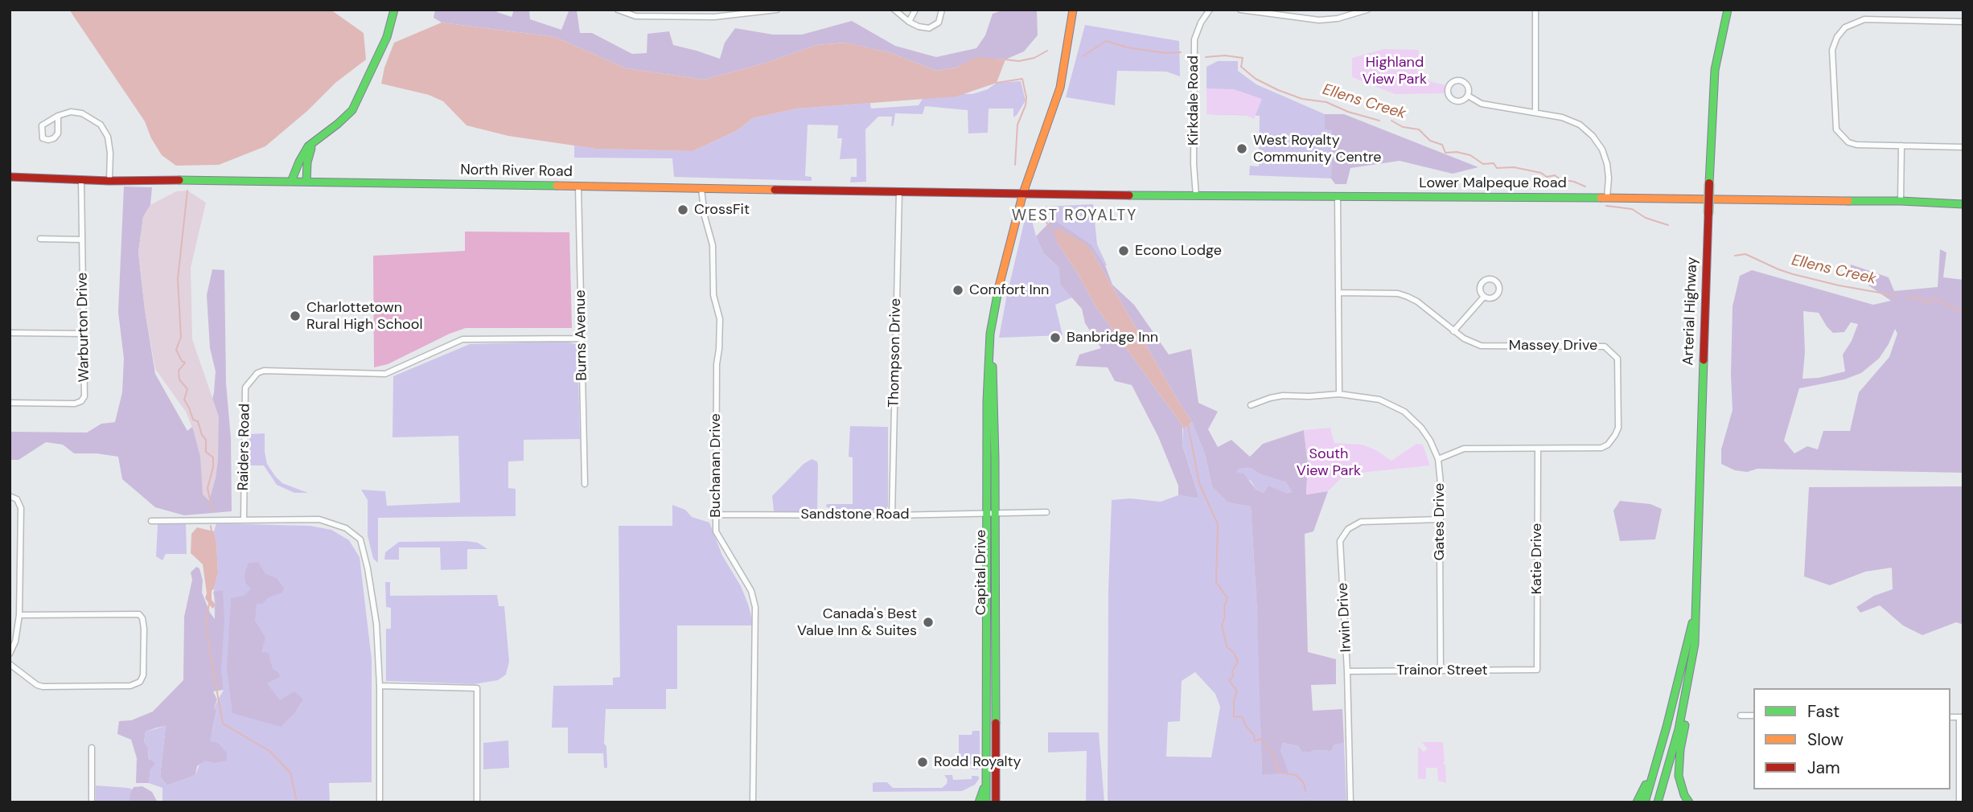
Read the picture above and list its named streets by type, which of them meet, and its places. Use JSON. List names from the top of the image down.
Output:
{
  "streets": {
    "main road": [
      "North River Road",
      "Lower Malpeque Road",
      "Arterial Highway",
      "Capital Drive"
    ],
    "street": [
      "Kirkdale Road",
      "Warburton Drive",
      "Burns Avenue",
      "Massey Drive",
      "Thompson Drive",
      "Raiders Road",
      "Buchanan Drive",
      "Sandstone Road",
      "Gates Drive",
      "Katie Drive",
      "Irwin Drive",
      "Trainor Street"
    ]
  },
  "crossings": [
    ["Kirkdale Road", "Lower Malpeque Road"],
    ["North River Road", "Lower Malpeque Road"],
    ["North River Road", "Warburton Drive"],
    ["North River Road", "Burns Avenue"],
    ["North River Road", "Thompson Drive"],
    ["North River Road", "Buchanan Drive"],
    ["North River Road", "Capital Drive"],
    ["Lower Malpeque Road", "Capital Drive"],
    ["Burns Avenue", "Raiders Road"],
    ["Massey Drive", "Gates Drive"],
    ["Massey Drive", "Katie Drive"],
    ["Thompson Drive", "Sandstone Road"],
    ["Buchanan Drive", "Sandstone Road"],
    ["Sandstone Road", "Capital Drive"],
    ["Gates Drive", "Irwin Drive"],
    ["Gates Drive", "Trainor Street"],
    ["Katie Drive", "Trainor Street"],
    ["Irwin Drive", "Trainor Street"]
  ],
  "districts": ["WEST ROYALTY"],
  "water": ["Ellens Creek"],
  "parks": ["Highland View Park", "South View Park"],
  "places": [
    "West Royalty Community Centre",
    "CrossFit",
    "Econo Lodge",
    "Comfort Inn",
    "Charlottetown Rural High School",
    "Banbridge Inn",
    "Canada's Best Value Inn & Suites",
    "Rodd Royalty"
  ],
  "legend": ["Fast", "Slow", "Jam"]
}
